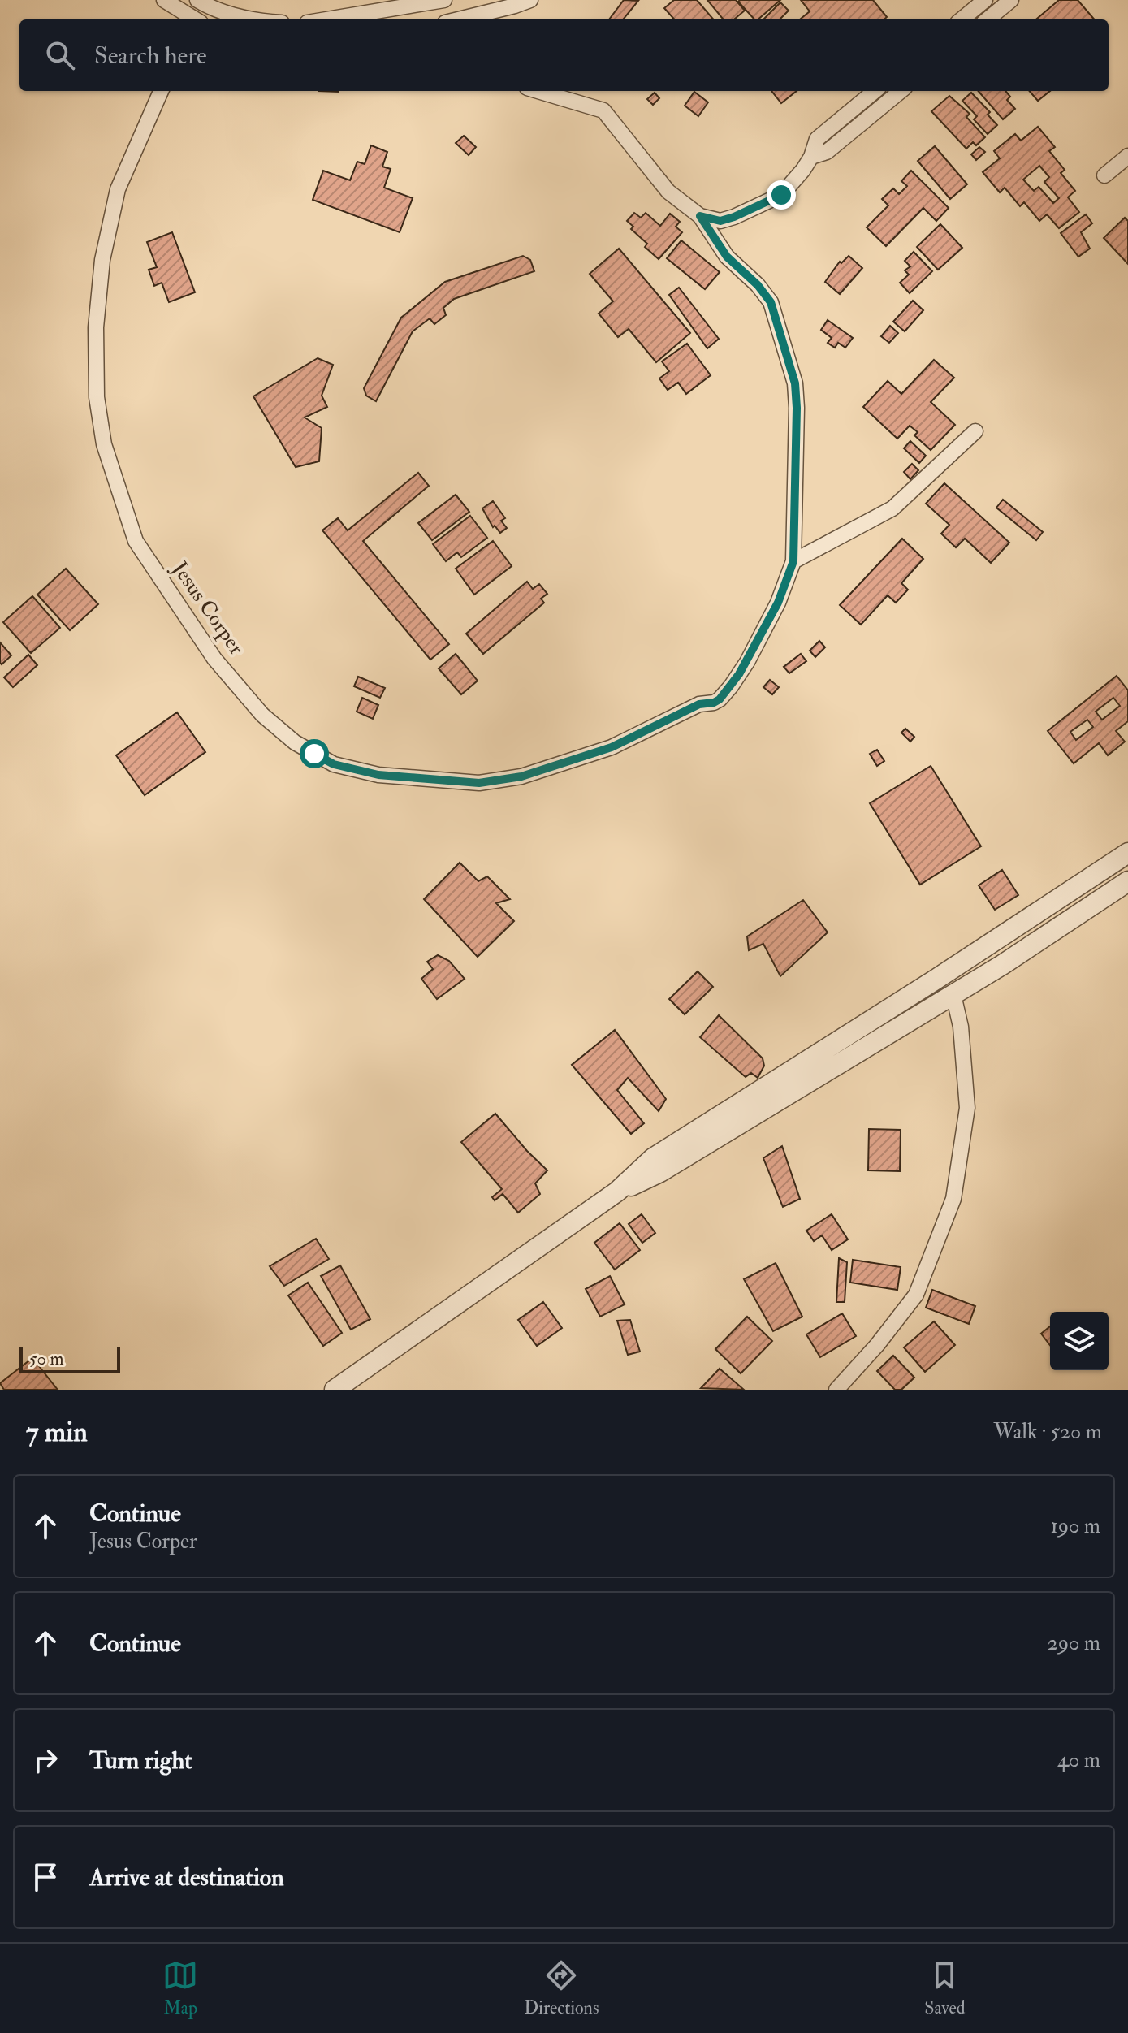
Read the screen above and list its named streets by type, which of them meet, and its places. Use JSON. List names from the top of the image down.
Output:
{
  "streets": {
    "street": ["Jesus Corper"]
  },
  "scale_bar": "50 m",
  "page": {
    "search": "Search here",
    "scale": "50 m",
    "heading": ["7 min", "Walk · 520 m"],
    "list": [
      ["Continue", "Jesus Corper", "190 m"],
      ["Continue", "290 m"],
      ["Turn right", "40 m"],
      "Arrive at destination"
    ],
    "nav": ["Map", "Directions", "Saved"]
  }
}
